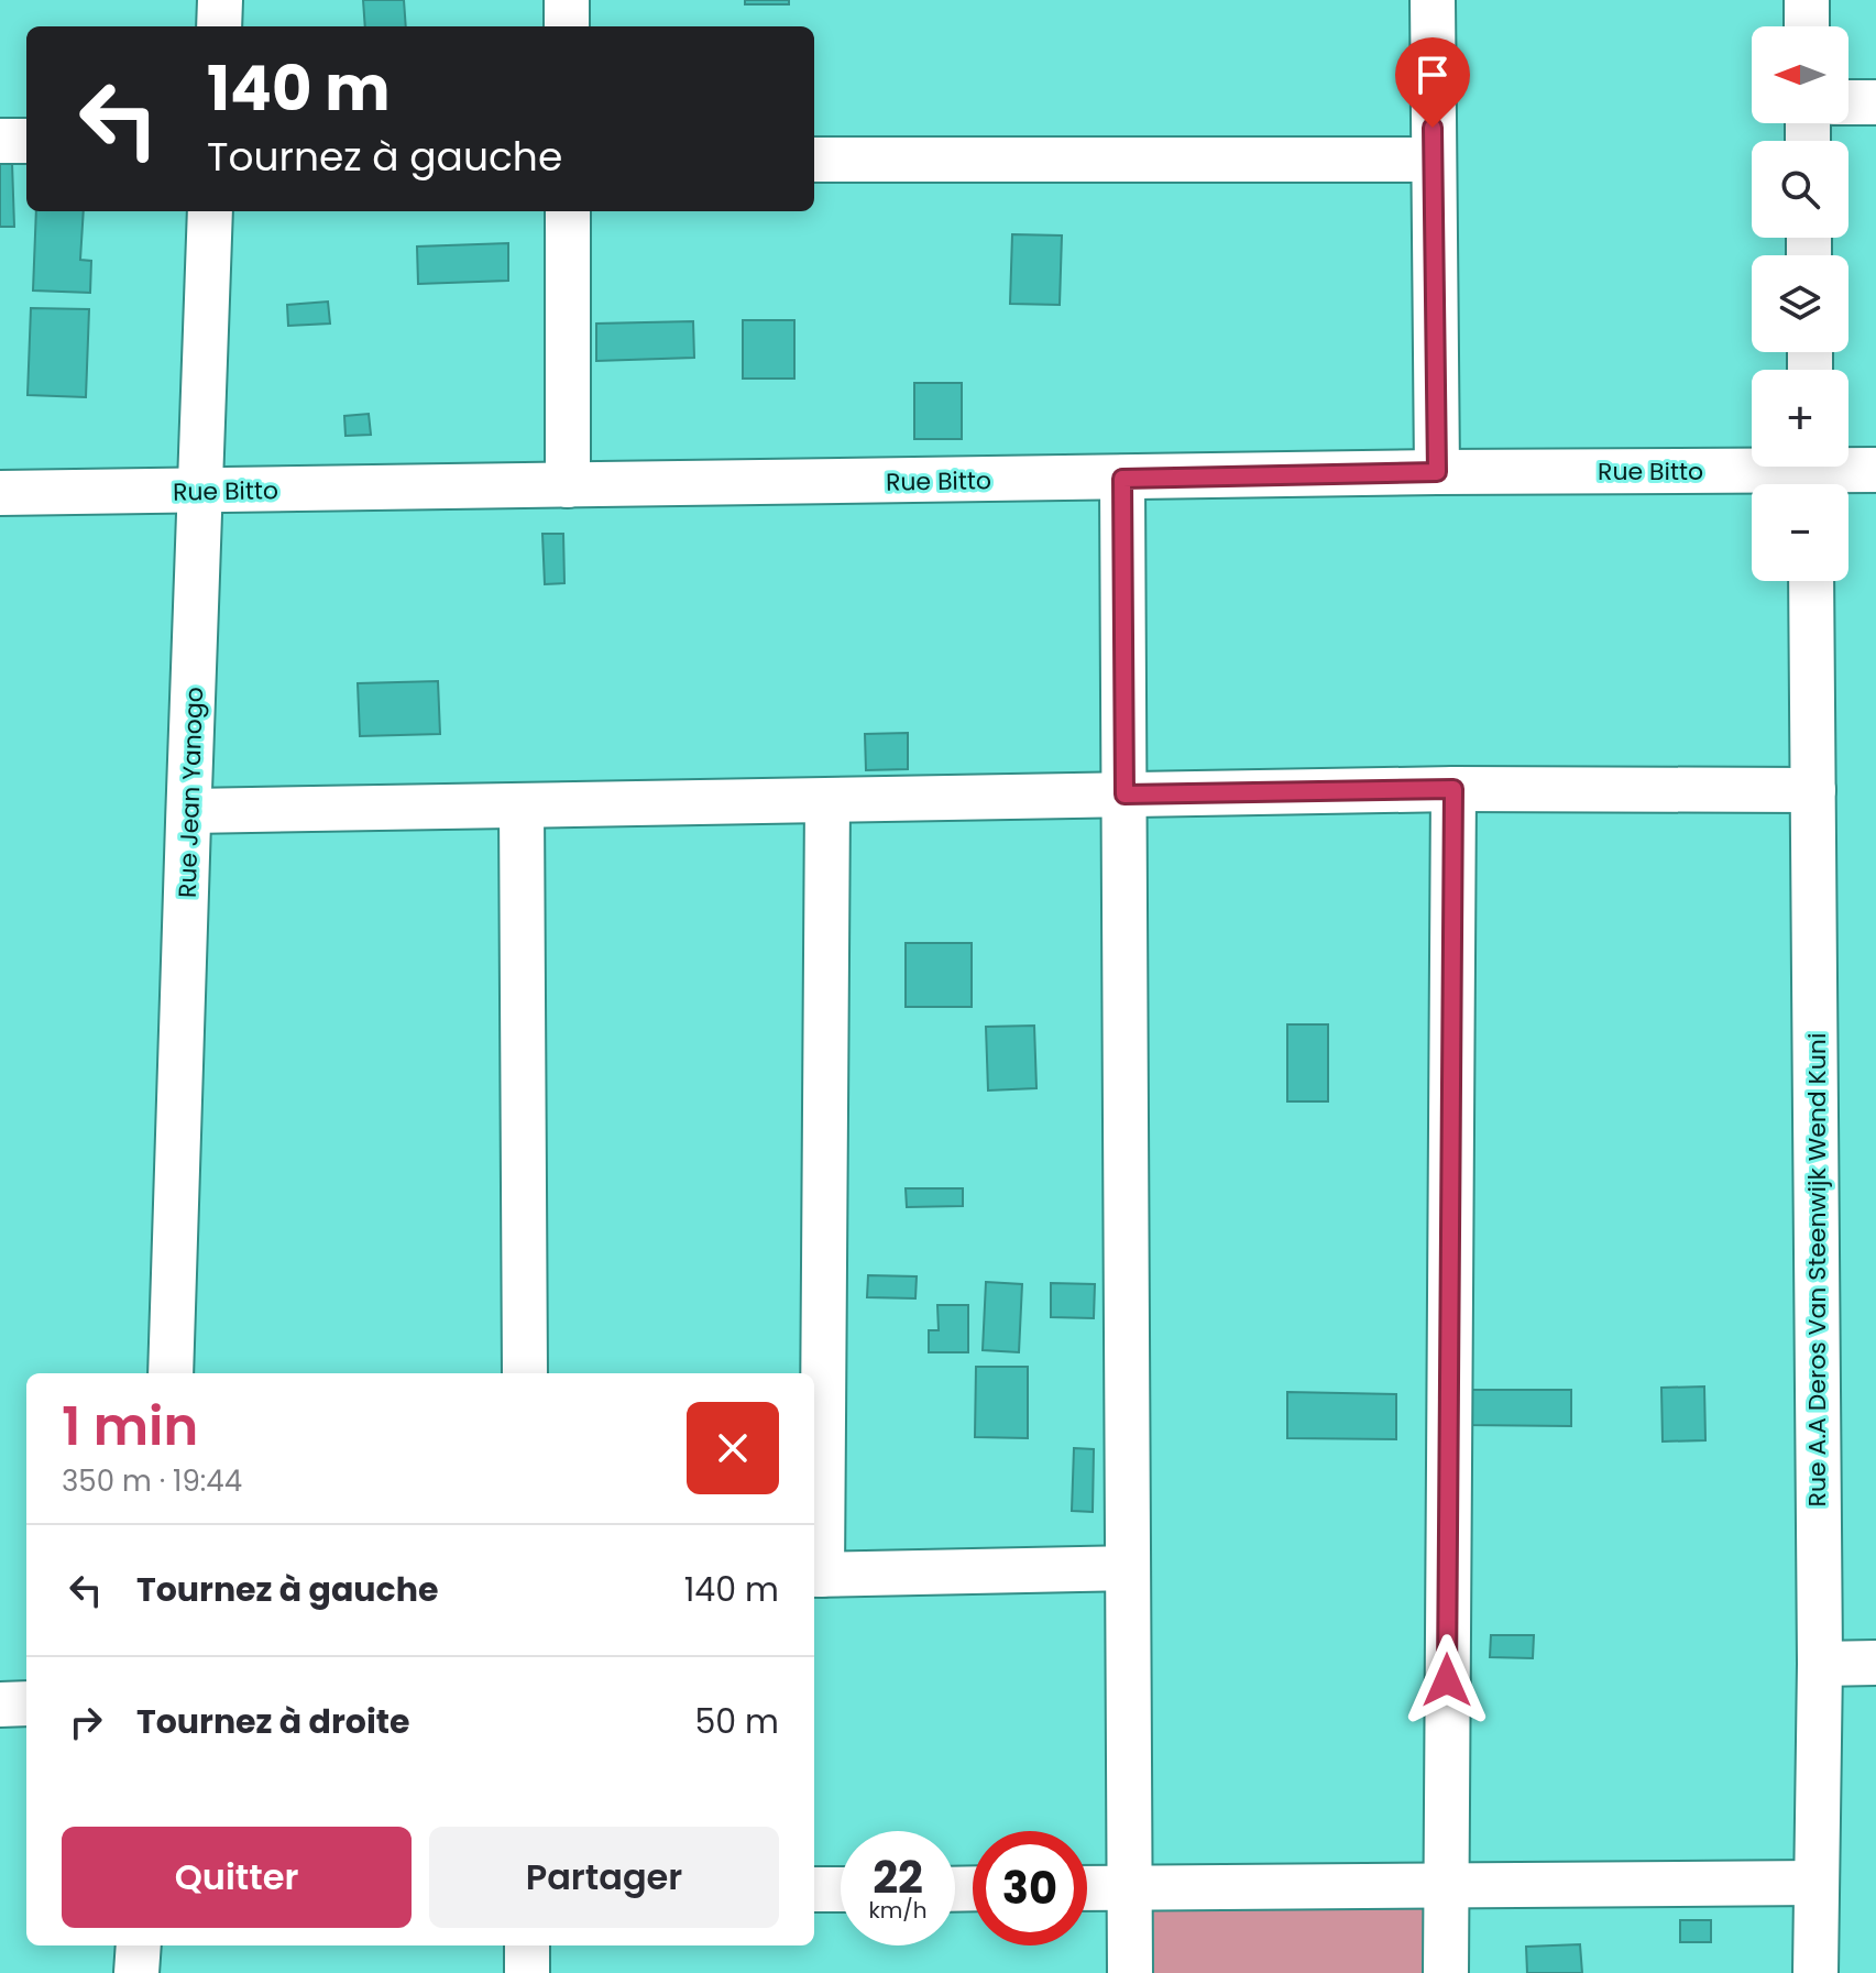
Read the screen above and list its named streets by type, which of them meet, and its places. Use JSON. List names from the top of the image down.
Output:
{
  "streets": {
    "street": ["Rue Bitto", "Rue Jean Yanogo", "Rue A.A Deros Van Steenwijk Wend Kuni"]
  },
  "crossings": [
    ["Rue Bitto", "Rue Jean Yanogo"]
  ],
  "north": "left",
  "page": {
    "map_buttons": ["+", "−"],
    "turn": ["140 m", "Tournez à gauche"],
    "heading": ["1 min", "350 m · 19:44"],
    "list": [
      {
        "name": "Tournez à gauche",
        "value": "140 m"
      },
      {
        "name": "Tournez à droite",
        "value": "50 m"
      }
    ],
    "buttons": ["Quitter", "Partager"],
    "speed": "22 km/h",
    "limit": "30"
  }
}
